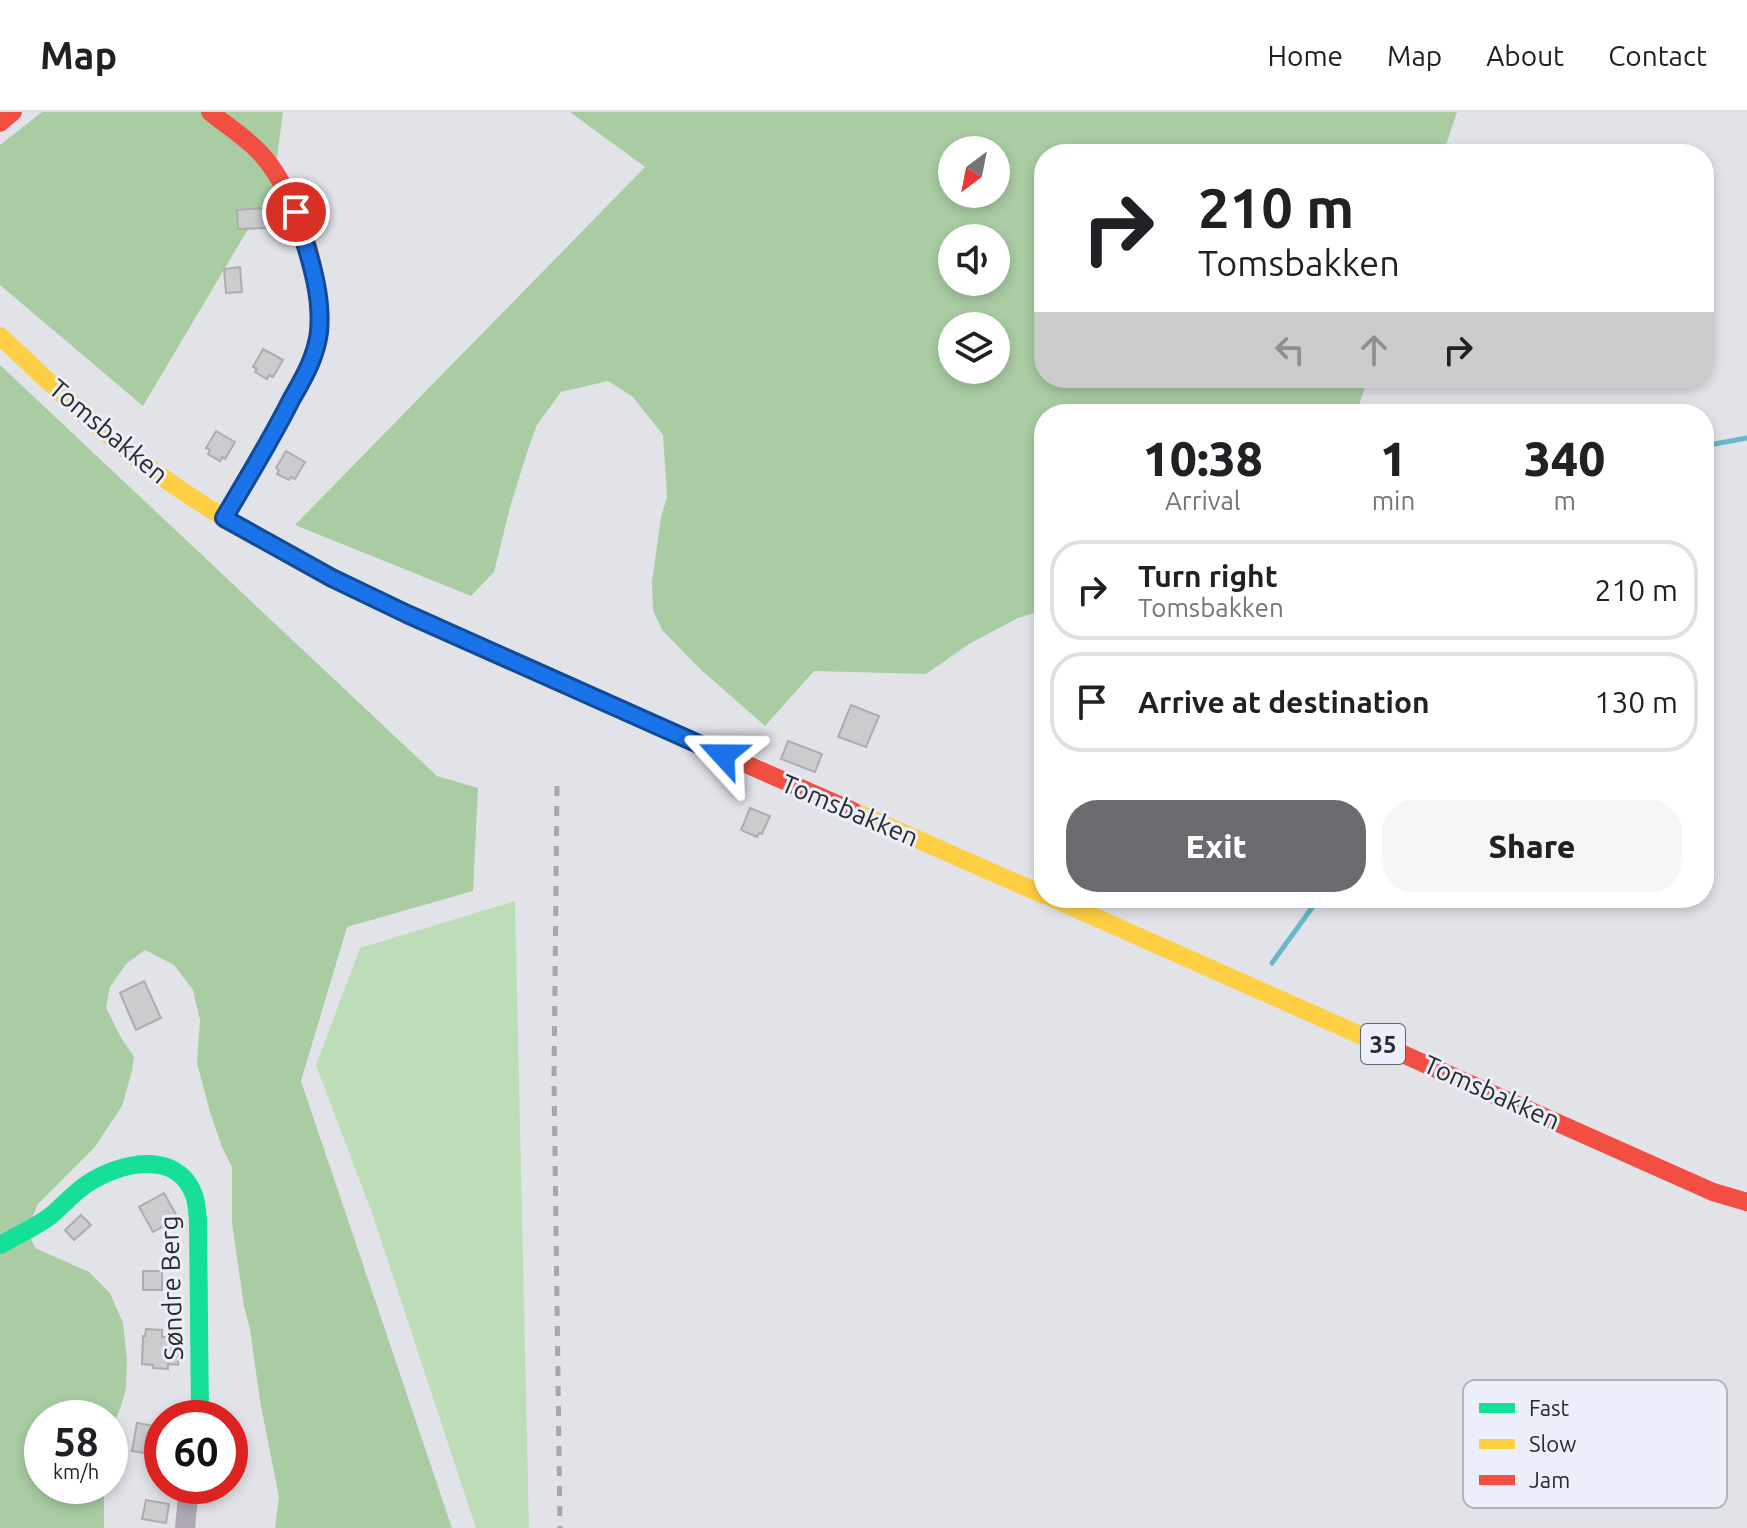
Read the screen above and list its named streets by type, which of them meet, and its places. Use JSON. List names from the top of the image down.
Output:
{
  "streets": {
    "main road": ["Tomsbakken", "35", "Søndre Berg"]
  },
  "crossings": [
    ["Tomsbakken", "35"]
  ],
  "legend": ["Fast", "Slow", "Jam"],
  "north": "bottom left",
  "page": {
    "header": "Map",
    "nav": [
      "Home",
      "Map",
      "About",
      "Contact"
    ],
    "turn": ["210 m", "Tomsbakken"],
    "eta": [
      "10:38",
      "Arrival",
      "1",
      "min",
      "340",
      "m"
    ],
    "list": [
      {
        "name": "Turn right",
        "note": "Tomsbakken",
        "value": "210 m"
      },
      {
        "name": "Arrive at destination",
        "value": "130 m"
      }
    ],
    "buttons": ["Exit", "Share"],
    "speed": "58 km/h",
    "limit": "60"
  }
}
